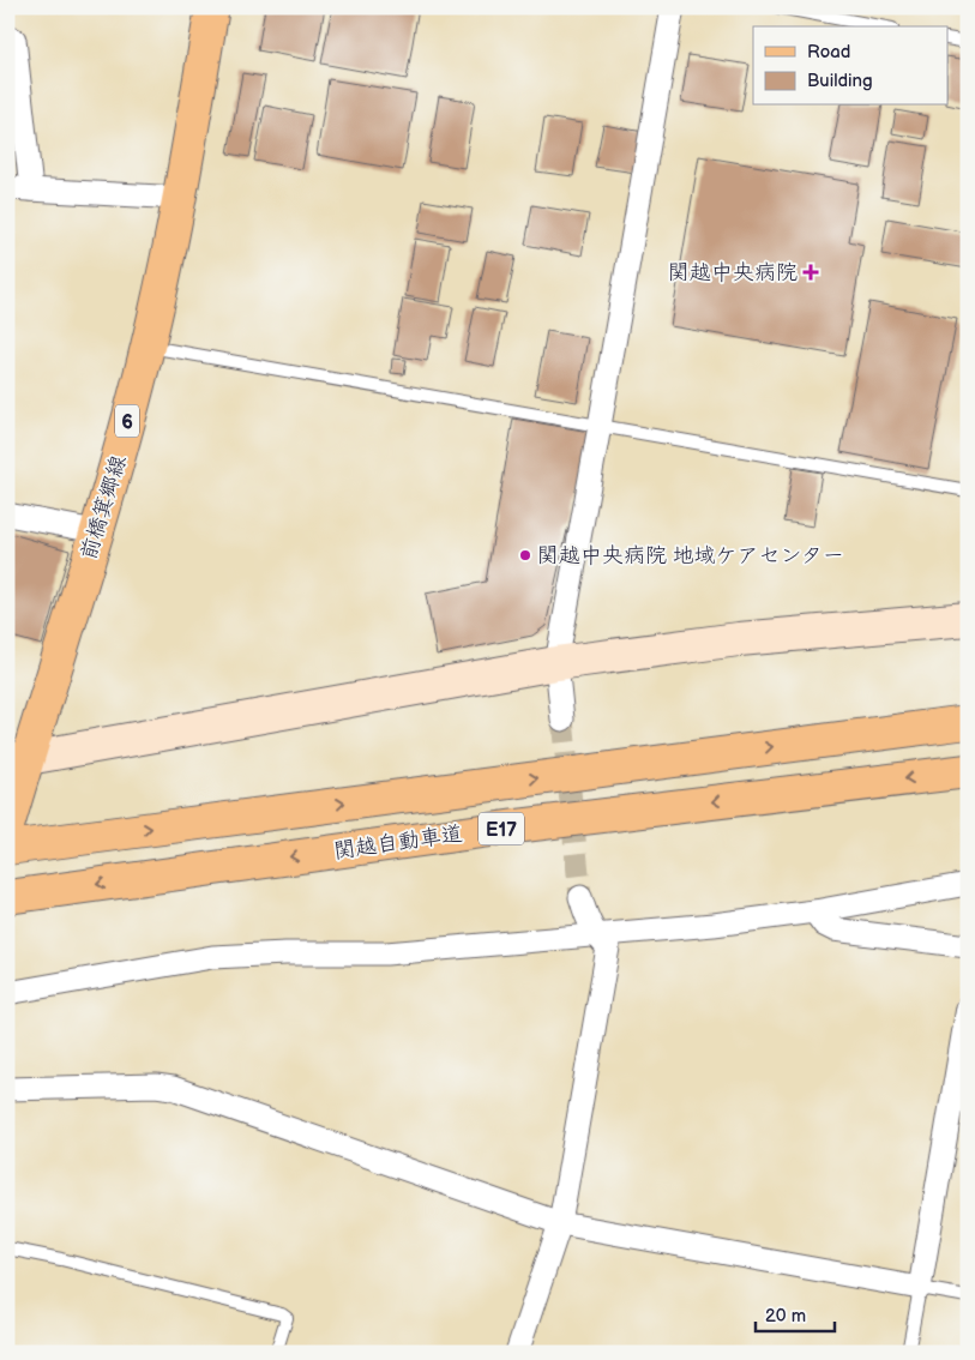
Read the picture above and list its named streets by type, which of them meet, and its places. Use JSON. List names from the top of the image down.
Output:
{
  "streets": {
    "main road": [
      "6",
      "前橋箕郷線",
      "E17",
      "関越自動車道"
    ]
  },
  "places": {
    "health": ["関越中央病院"],
    "other": ["関越中央病院 地域ケアセンター"]
  },
  "legend": ["Road", "Building"],
  "scale_bar": "20 m"
}
